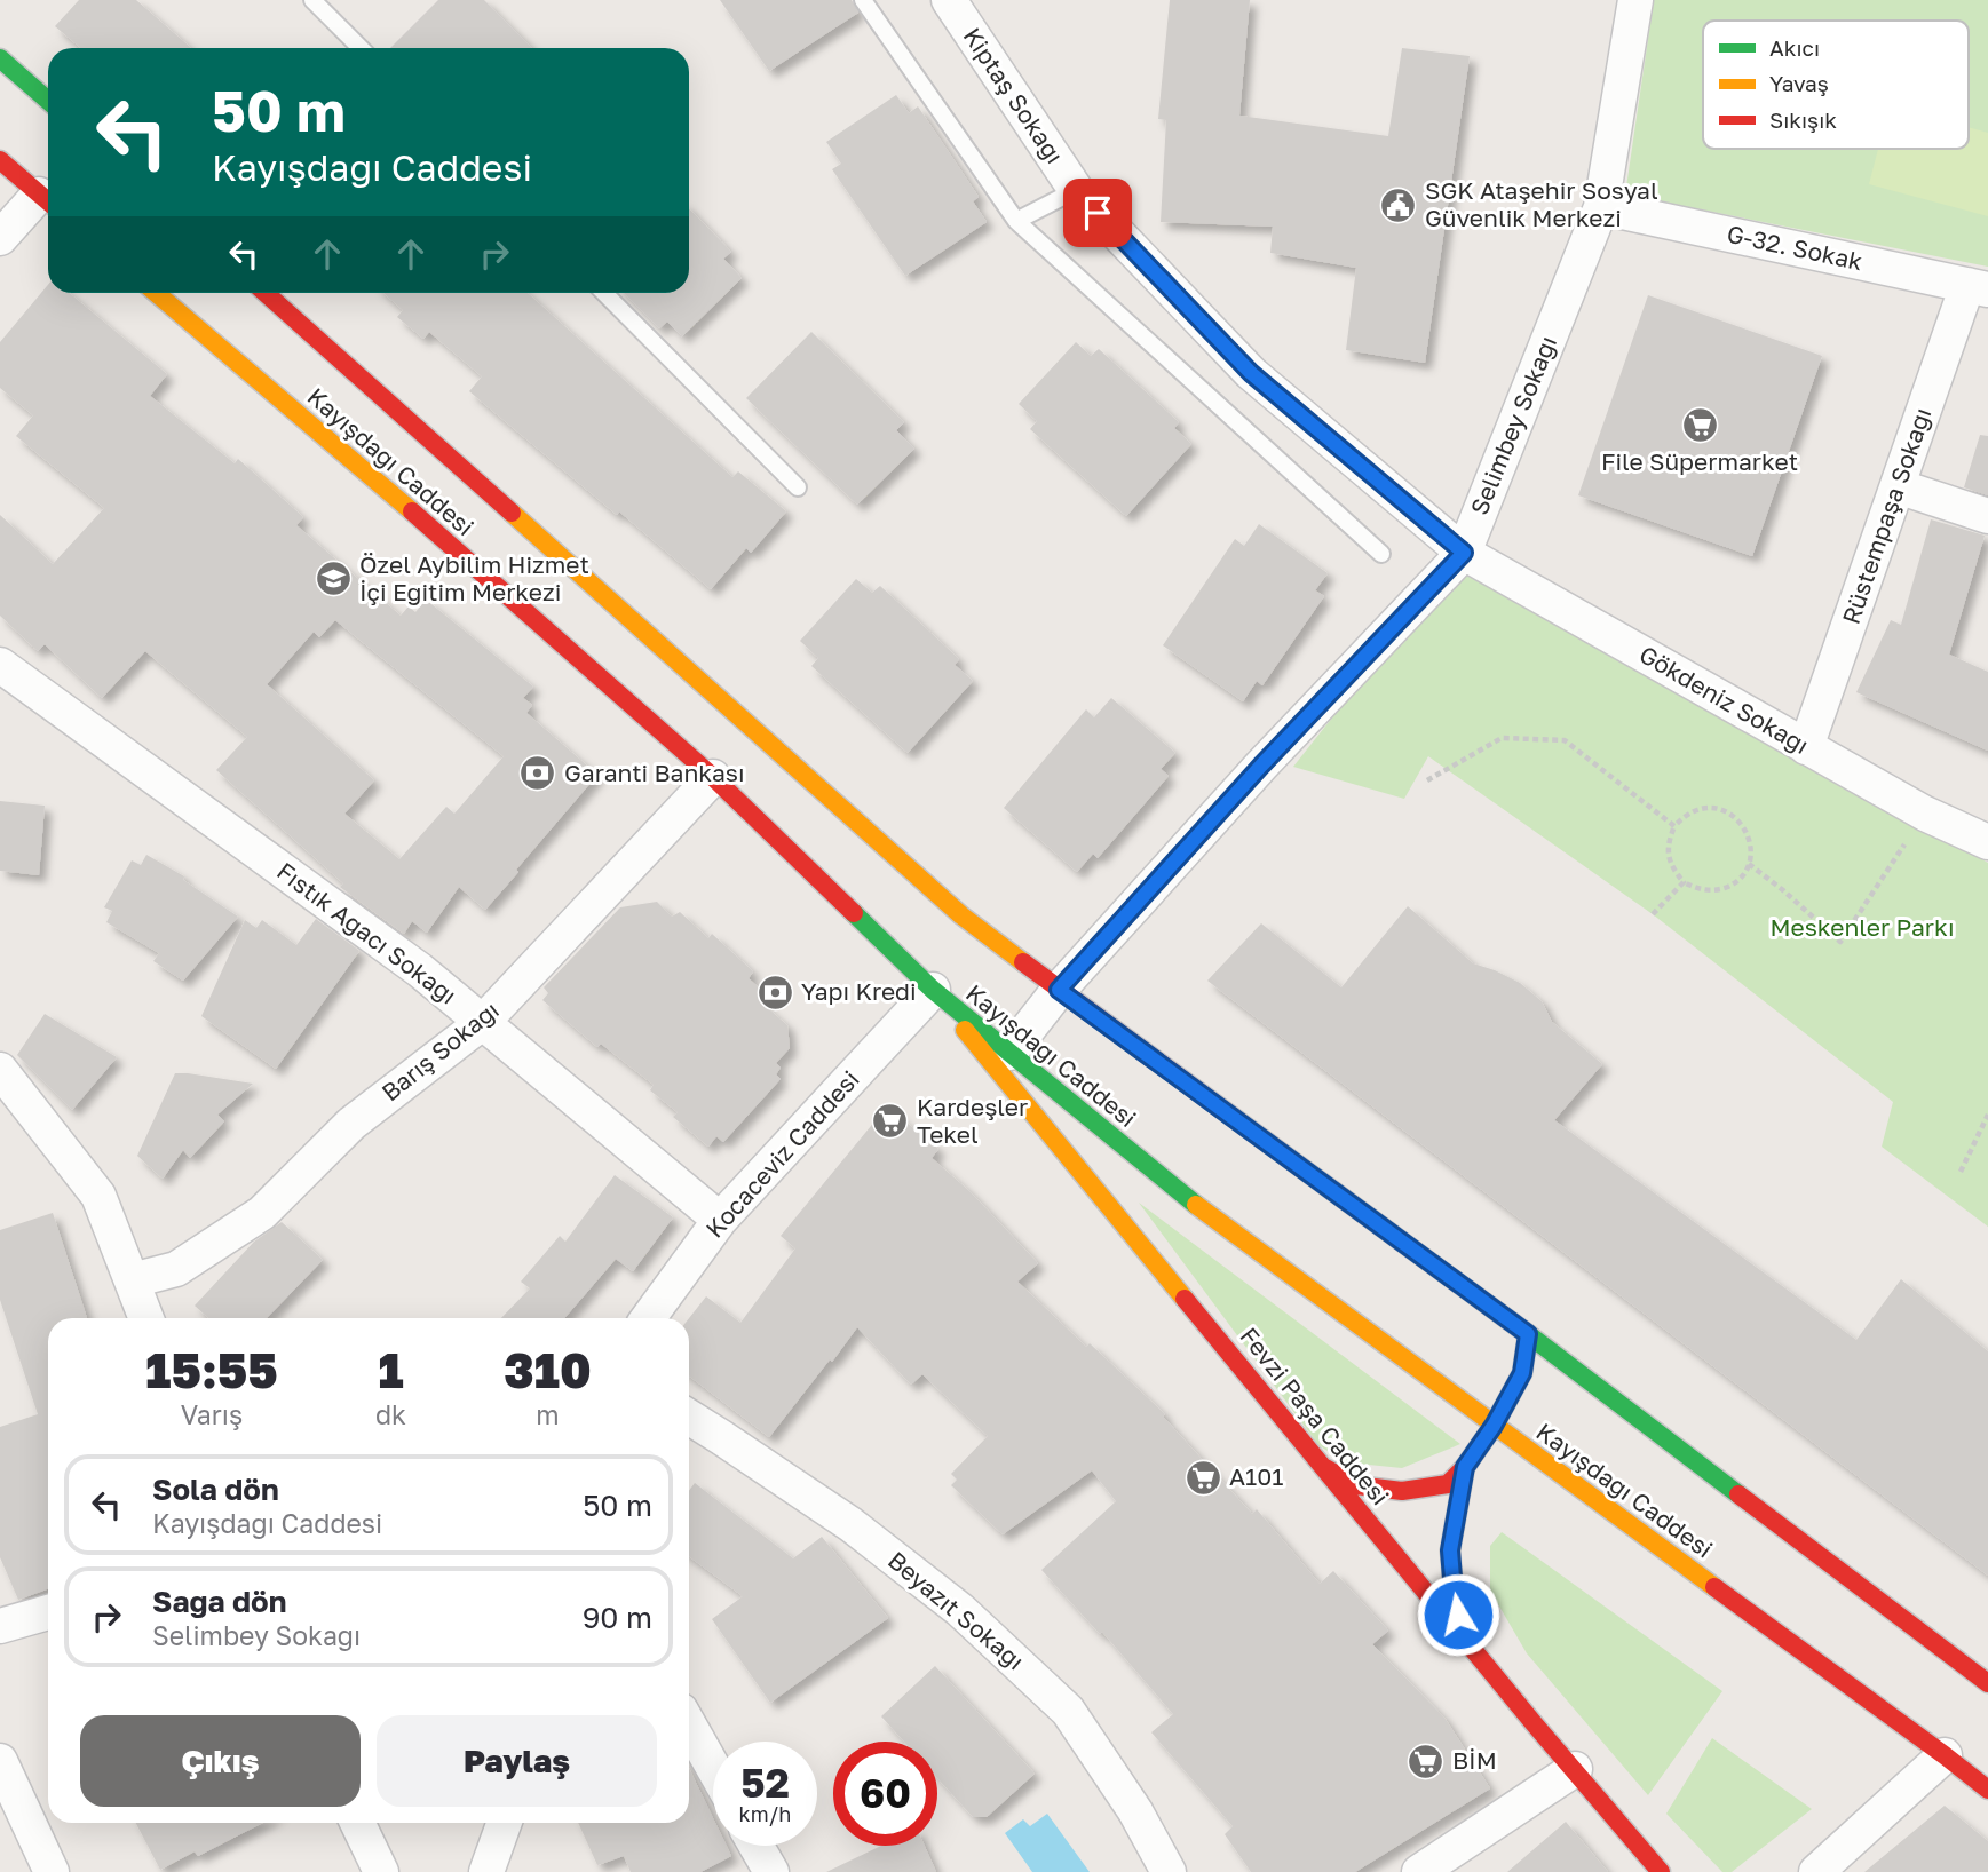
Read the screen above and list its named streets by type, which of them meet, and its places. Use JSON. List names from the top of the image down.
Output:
{
  "streets": {
    "main road": ["Kayışdağı Caddesi", "Fevzi Paşa Caddesi"],
    "street": [
      "Kiptaş Sokağı",
      "G-32. Sokak",
      "Selimbey Sokağı",
      "Rüstempaşa Sokağı",
      "Gökdeniz Sokağı",
      "Fıstık Ağacı Sokağı",
      "Barış Sokağı",
      "Kocaceviz Caddesi",
      "Beyazıt Sokağı"
    ]
  },
  "crossings": [
    ["Kiptaş Sokağı", "Selimbey Sokağı"],
    ["Kiptaş Sokağı", "Gökdeniz Sokağı"],
    ["G-32. Sokak", "Selimbey Sokağı"],
    ["G-32. Sokak", "Rüstempaşa Sokağı"],
    ["Selimbey Sokağı", "Kayışdağı Caddesi"],
    ["Selimbey Sokağı", "Gökdeniz Sokağı"],
    ["Kayışdağı Caddesi", "Barış Sokağı"],
    ["Kayışdağı Caddesi", "Kocaceviz Caddesi"],
    ["Kayışdağı Caddesi", "Fevzi Paşa Caddesi"],
    ["Rüstempaşa Sokağı", "Gökdeniz Sokağı"],
    ["Fıstık Ağacı Sokağı", "Barış Sokağı"],
    ["Fıstık Ağacı Sokağı", "Kocaceviz Caddesi"],
    ["Kocaceviz Caddesi", "Fevzi Paşa Caddesi"]
  ],
  "parks": ["Meskenler Parkı"],
  "places": {
    "public building": ["SGK Ataşehir Sosyal Güvenlik Merkezi"],
    "supermarket": [
      "File Süpermarket",
      "Kardeşler Tekel",
      "A101",
      "BİM"
    ],
    "school or university": ["Özel Aybilim Hizmet İçi Eğitim Merkezi"],
    "bank": ["Garanti Bankası", "Yapı Kredi"]
  },
  "legend": ["Akıcı", "Yavaş", "Sıkışık"],
  "page": {
    "turn": ["50 m", "Kayışdağı Caddesi"],
    "eta": [
      "15:55",
      "Varış",
      "1",
      "dk",
      "310",
      "m"
    ],
    "list": [
      {
        "name": "Sola dön",
        "note": "Kayışdağı Caddesi",
        "value": "50 m"
      },
      {
        "name": "Sağa dön",
        "note": "Selimbey Sokağı",
        "value": "90 m"
      }
    ],
    "buttons": ["Çıkış", "Paylaş"],
    "speed": "52 km/h",
    "limit": "60"
  }
}
